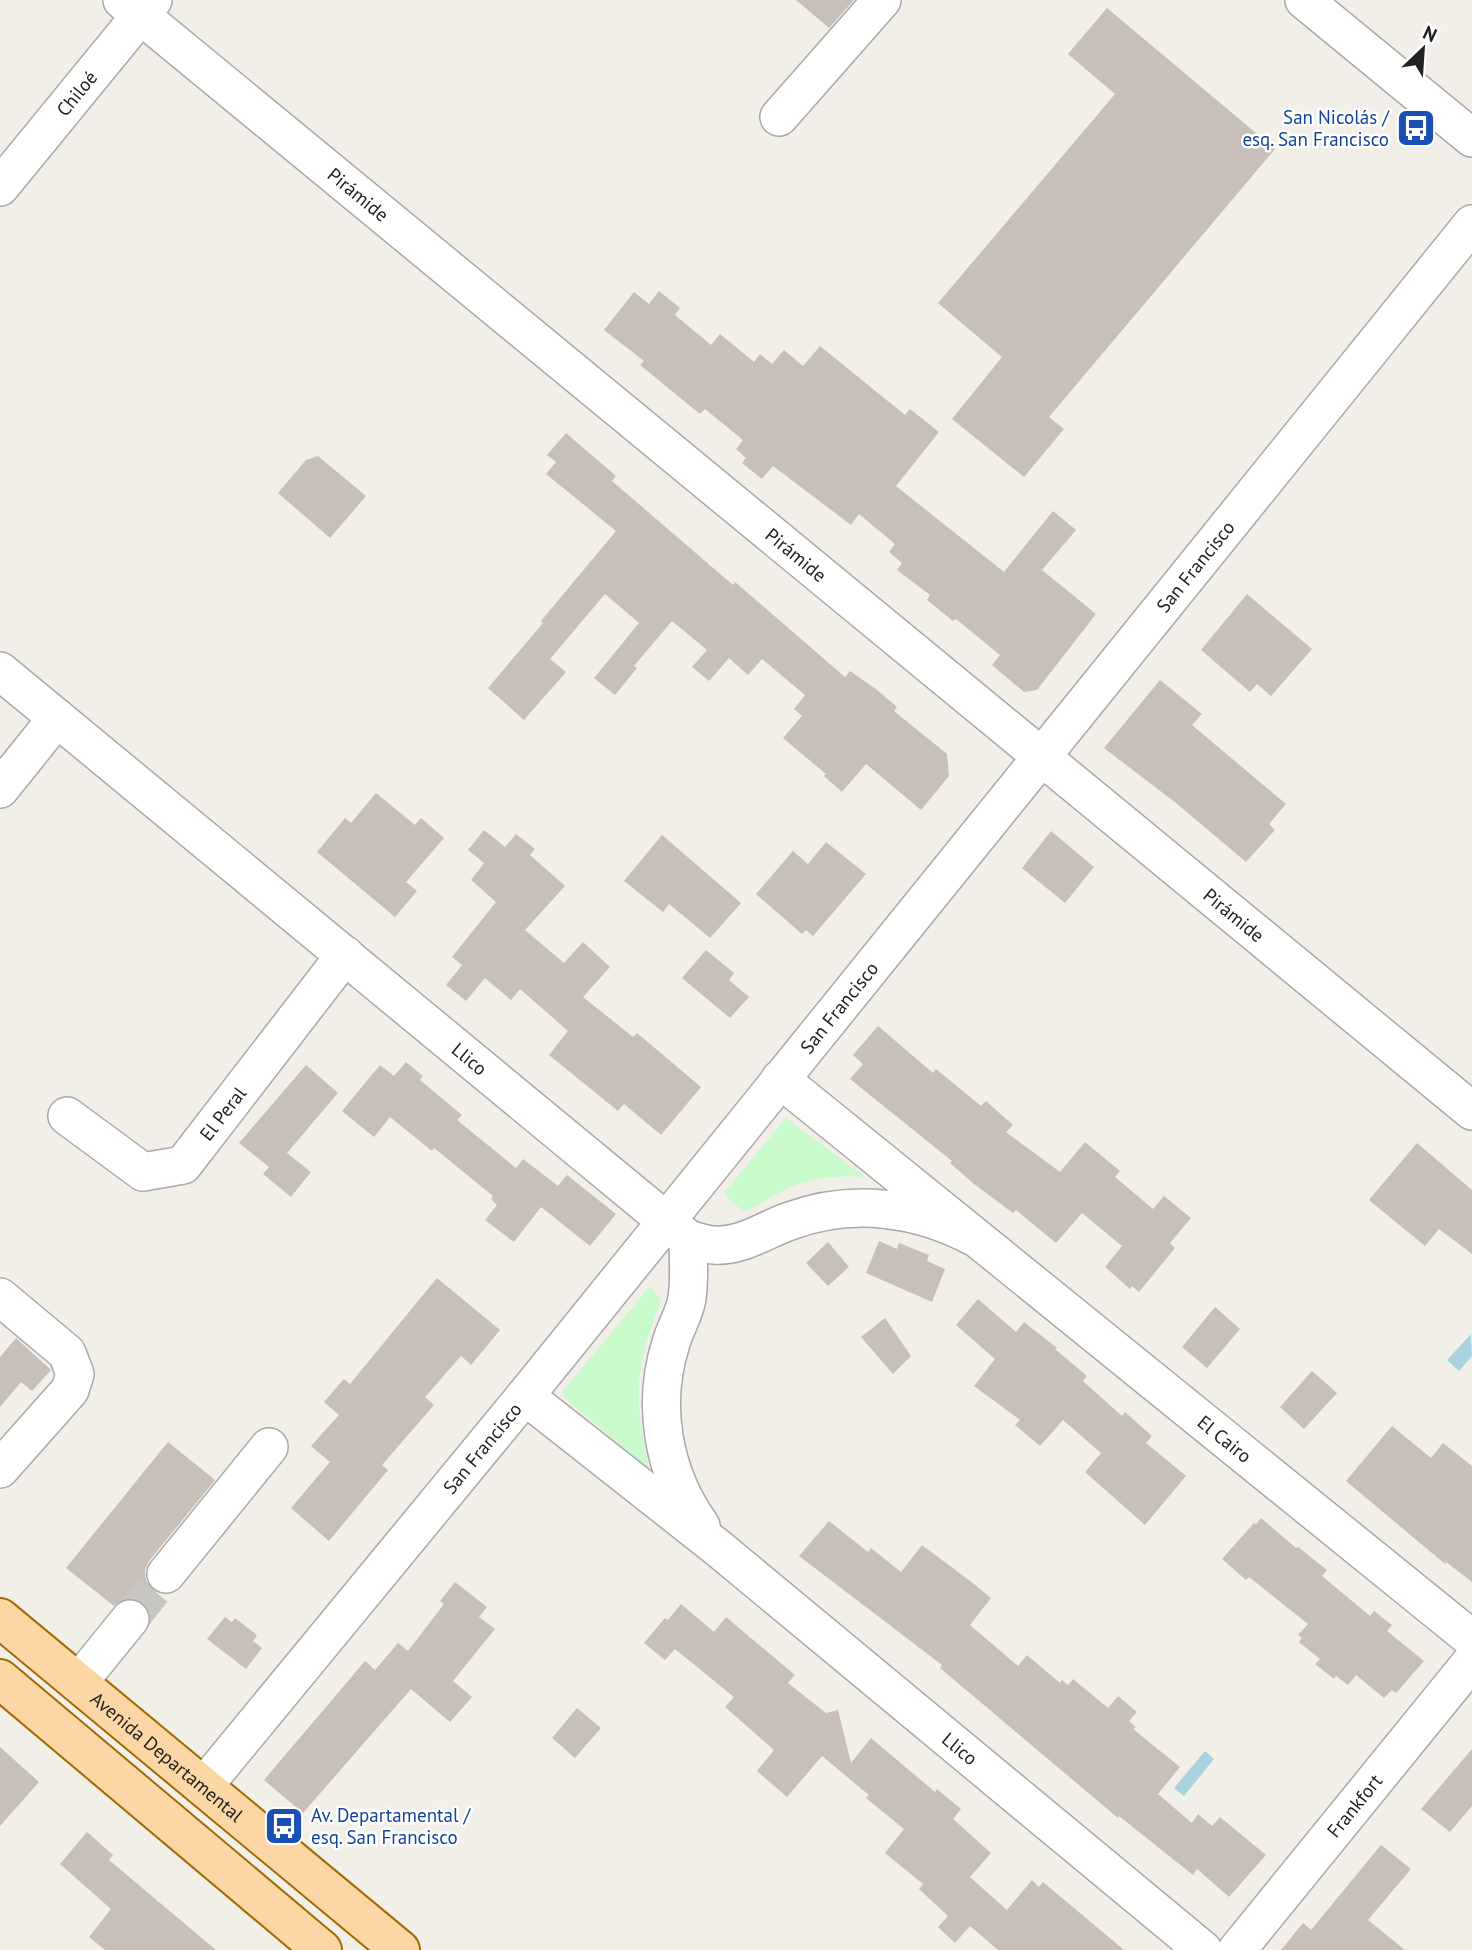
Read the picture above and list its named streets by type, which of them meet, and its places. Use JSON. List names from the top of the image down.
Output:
{
  "streets": {
    "main road": ["Avenida Departamental"],
    "street": [
      "Chiloé",
      "Pirámide",
      "San Francisco",
      "Llico",
      "El Peral",
      "El Cairo",
      "Frankfort"
    ]
  },
  "crossings": [
    ["Chiloé", "Pirámide"],
    ["Pirámide", "San Francisco"],
    ["San Francisco", "Llico"],
    ["San Francisco", "El Cairo"],
    ["San Francisco", "Avenida Departamental"],
    ["Llico", "El Peral"],
    ["Llico", "El Cairo"]
  ],
  "places": {
    "bus stop": ["San Nicolás / esq. San Francisco", "Av. Departamental / esq. San Francisco"]
  },
  "north": "top right"
}
